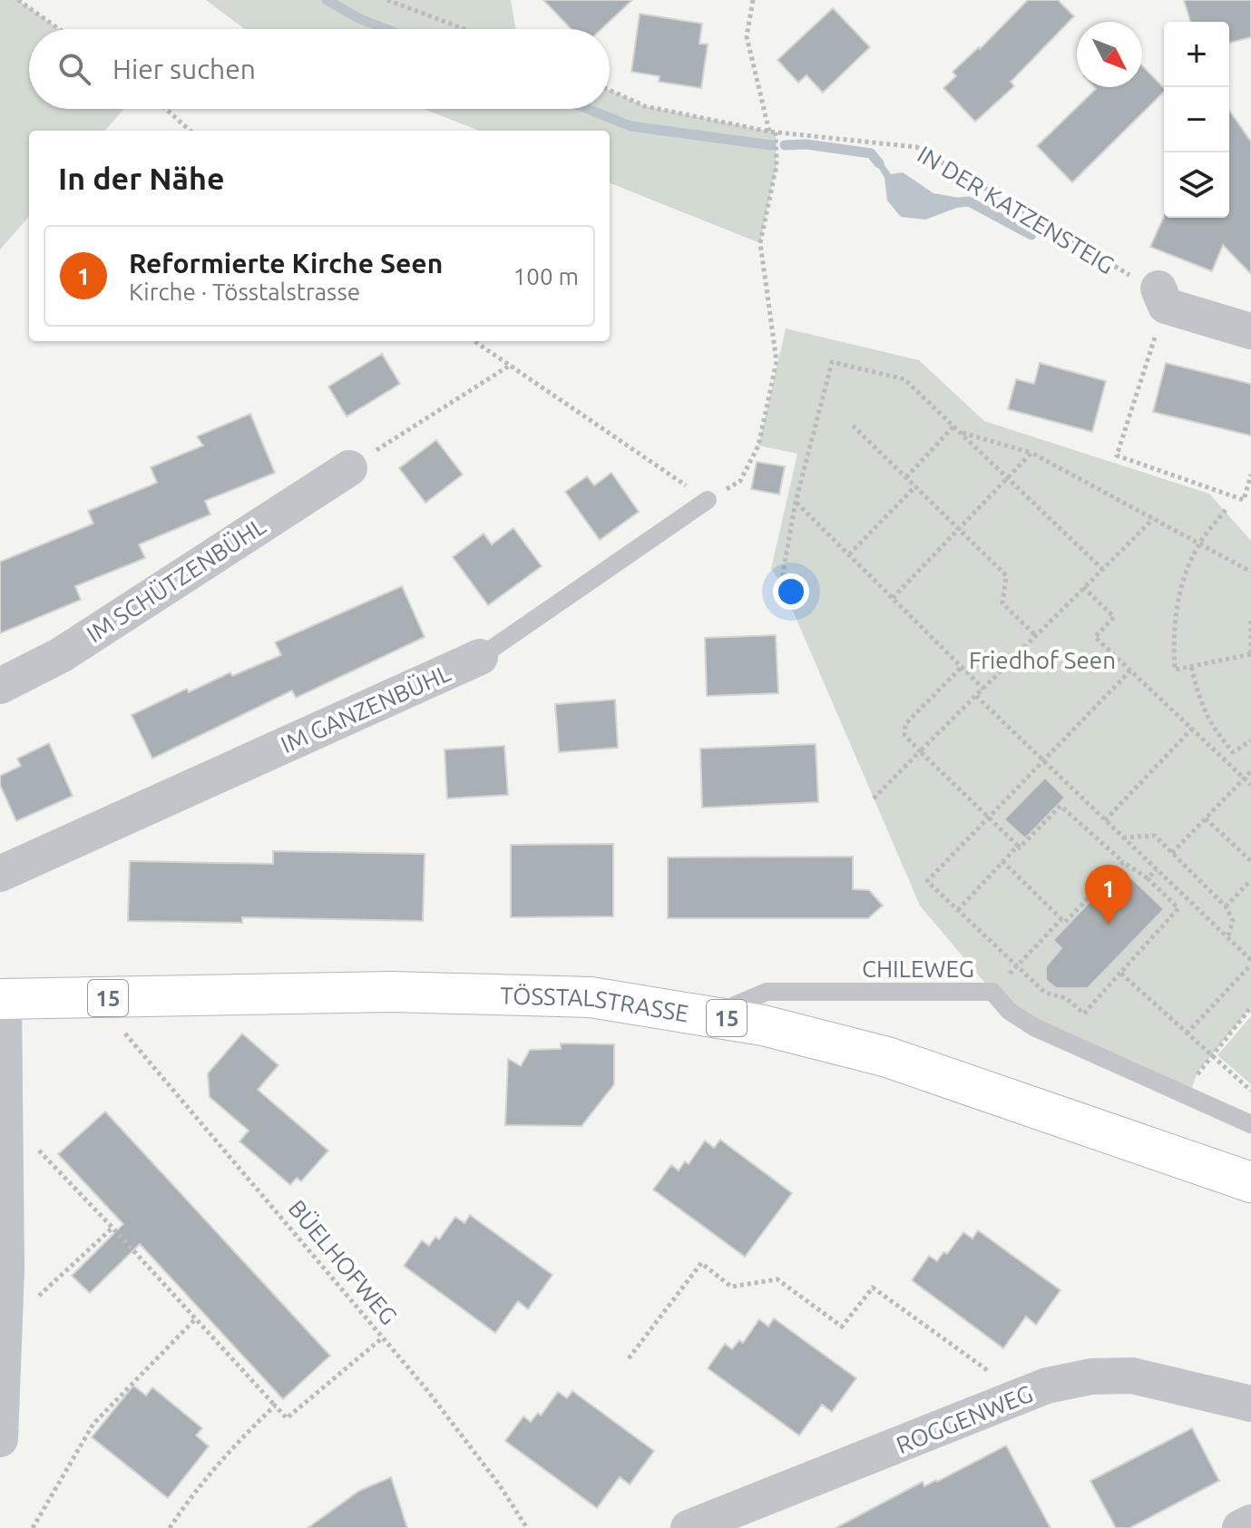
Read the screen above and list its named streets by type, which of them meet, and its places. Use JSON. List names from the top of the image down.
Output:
{
  "streets": {
    "main road": ["15", "TÖSSTALSTRASSE"],
    "street": ["IM SCHÜTZENBÜHL", "IM GANZENBÜHL", "ROGGENWEG"],
    "lane": ["CHILEWEG"],
    "path": ["IN DER KATZENSTEIG", "BÜELHOFWEG"]
  },
  "crossings": [
    ["CHILEWEG", "TÖSSTALSTRASSE"]
  ],
  "parks": ["Friedhof Seen"],
  "north": "bottom right",
  "page": {
    "map_buttons": ["+", "−"],
    "search": "Hier suchen",
    "heading": "In der Nähe",
    "list": [
      {
        "mark": "1",
        "name": "Reformierte Kirche Seen",
        "note": "Kirche · Tösstalstrasse",
        "value": "100 m"
      }
    ],
    "pins": "1"
  }
}
